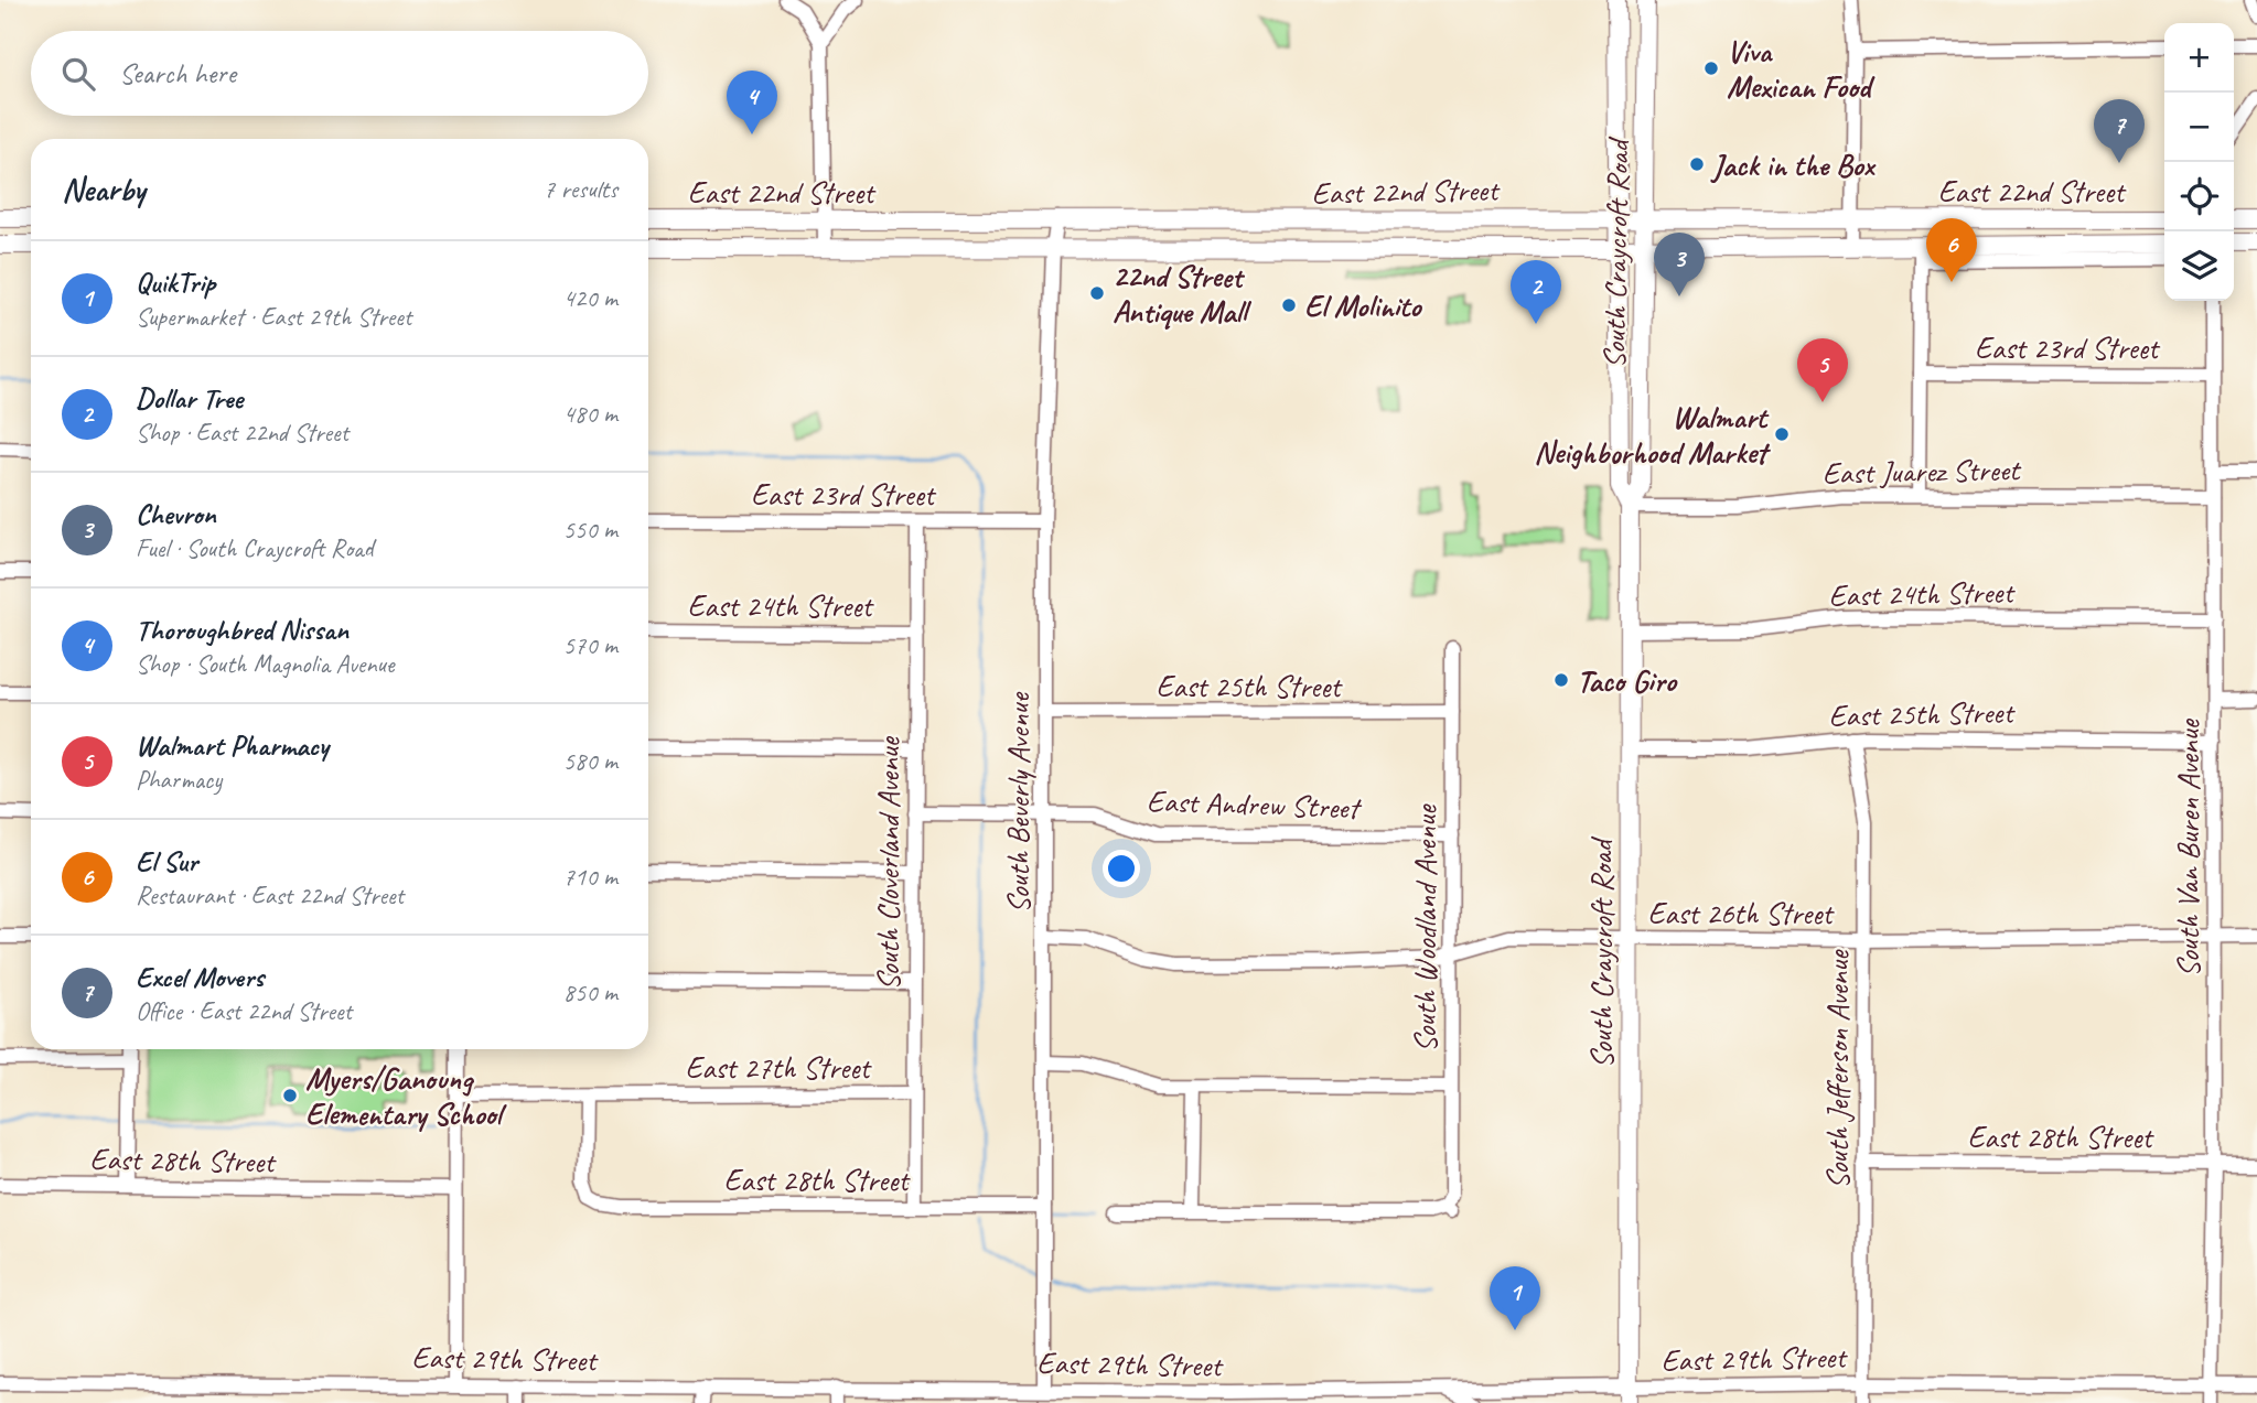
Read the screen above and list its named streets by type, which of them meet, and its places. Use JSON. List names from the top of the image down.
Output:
{
  "streets": {
    "main road": ["East 22nd Street", "South Craycroft Road"],
    "street": [
      "East 23rd Street",
      "East Juarez Street",
      "East 24th Street",
      "East 25th Street",
      "South Beverly Avenue",
      "East Andrew Street",
      "South Van Buren Avenue",
      "South Cloverland Avenue",
      "East 26th Street",
      "South Woodland Avenue",
      "East 27th Street",
      "South Jefferson Avenue",
      "East 28th Street",
      "East 29th Street"
    ]
  },
  "crossings": [
    ["East 22nd Street", "South Craycroft Road"],
    ["East 22nd Street", "South Beverly Avenue"],
    ["South Craycroft Road", "East Juarez Street"],
    ["South Craycroft Road", "East 24th Street"],
    ["South Craycroft Road", "East 25th Street"],
    ["South Craycroft Road", "East 26th Street"],
    ["South Craycroft Road", "East 29th Street"],
    ["East 23rd Street", "South Beverly Avenue"],
    ["East 23rd Street", "South Van Buren Avenue"],
    ["East 23rd Street", "South Cloverland Avenue"],
    ["East Juarez Street", "South Van Buren Avenue"],
    ["East 24th Street", "South Van Buren Avenue"],
    ["East 24th Street", "South Cloverland Avenue"],
    ["East 25th Street", "South Beverly Avenue"],
    ["East 25th Street", "South Van Buren Avenue"],
    ["East 25th Street", "South Woodland Avenue"],
    ["East 25th Street", "South Jefferson Avenue"],
    ["South Beverly Avenue", "East Andrew Street"],
    ["South Beverly Avenue", "East 26th Street"],
    ["South Beverly Avenue", "East 28th Street"],
    ["South Beverly Avenue", "East 29th Street"],
    ["East Andrew Street", "South Cloverland Avenue"],
    ["East Andrew Street", "South Woodland Avenue"],
    ["South Van Buren Avenue", "East 26th Street"],
    ["South Van Buren Avenue", "East 28th Street"],
    ["South Van Buren Avenue", "East 29th Street"],
    ["South Cloverland Avenue", "East 27th Street"],
    ["South Cloverland Avenue", "East 28th Street"],
    ["East 26th Street", "South Woodland Avenue"],
    ["East 26th Street", "South Jefferson Avenue"],
    ["East 27th Street", "East 28th Street"],
    ["South Jefferson Avenue", "East 28th Street"],
    ["South Jefferson Avenue", "East 29th Street"]
  ],
  "places": [
    "Viva Mexican Food",
    "Jack in the Box",
    "22nd Street Antique Mall",
    "El Molinito",
    "Walmart Neighborhood Market",
    "Taco Giro",
    "Myers/Ganoung Elementary School"
  ],
  "page": {
    "map_buttons": ["+", "−"],
    "search": "Search here",
    "pins": [
      "4",
      "7",
      "6",
      "3",
      "2",
      "5",
      "1"
    ],
    "heading": ["Nearby", "7 results"],
    "list": [
      {
        "mark": "1",
        "name": "QuikTrip",
        "note": "Supermarket · East 29th Street",
        "value": "420 m"
      },
      {
        "mark": "2",
        "name": "Dollar Tree",
        "note": "Shop · East 22nd Street",
        "value": "480 m"
      },
      {
        "mark": "3",
        "name": "Chevron",
        "note": "Fuel · South Craycroft Road",
        "value": "550 m"
      },
      {
        "mark": "4",
        "name": "Thoroughbred Nissan",
        "note": "Shop · South Magnolia Avenue",
        "value": "570 m"
      },
      {
        "mark": "5",
        "name": "Walmart Pharmacy",
        "note": "Pharmacy",
        "value": "580 m"
      },
      {
        "mark": "6",
        "name": "El Sur",
        "note": "Restaurant · East 22nd Street",
        "value": "710 m"
      },
      {
        "mark": "7",
        "name": "Excel Movers",
        "note": "Office · East 22nd Street",
        "value": "850 m"
      }
    ]
  }
}
